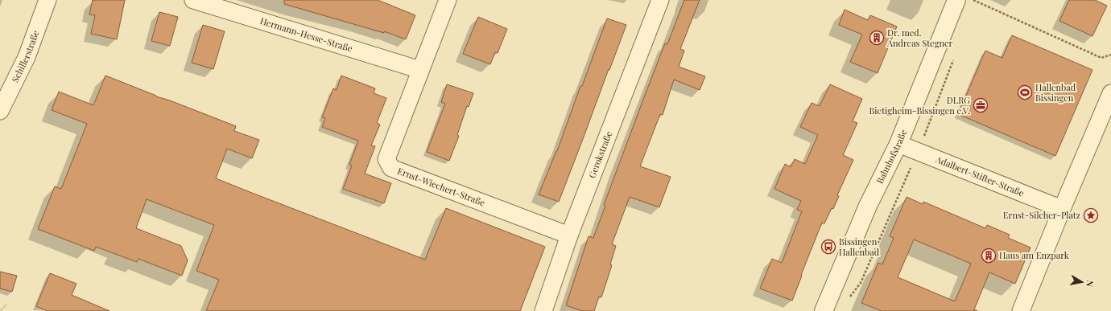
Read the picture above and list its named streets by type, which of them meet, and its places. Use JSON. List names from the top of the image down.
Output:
{
  "streets": {
    "street": [
      "Hermann-Hesse-Straße",
      "Schillerstraße",
      "Gerokstraße",
      "Bahnhofstraße",
      "Adalbert-Stifter-Straße",
      "Ernst-Wiechert-Straße"
    ]
  },
  "crossings": [
    ["Hermann-Hesse-Straße", "Ernst-Wiechert-Straße"],
    ["Gerokstraße", "Ernst-Wiechert-Straße"],
    ["Bahnhofstraße", "Adalbert-Stifter-Straße"]
  ],
  "places": {
    "building": ["Dr. med. Andreas Stegner", "Haus am Enzpark"],
    "sports": ["Hallenbad Bissingen"],
    "office": ["DLRG Bietigheim-Bissingen e.V."],
    "place": ["Ernst-Silcher-Platz"],
    "bus stop": ["Bissingen Hallenbad"]
  },
  "north": "right"
}
